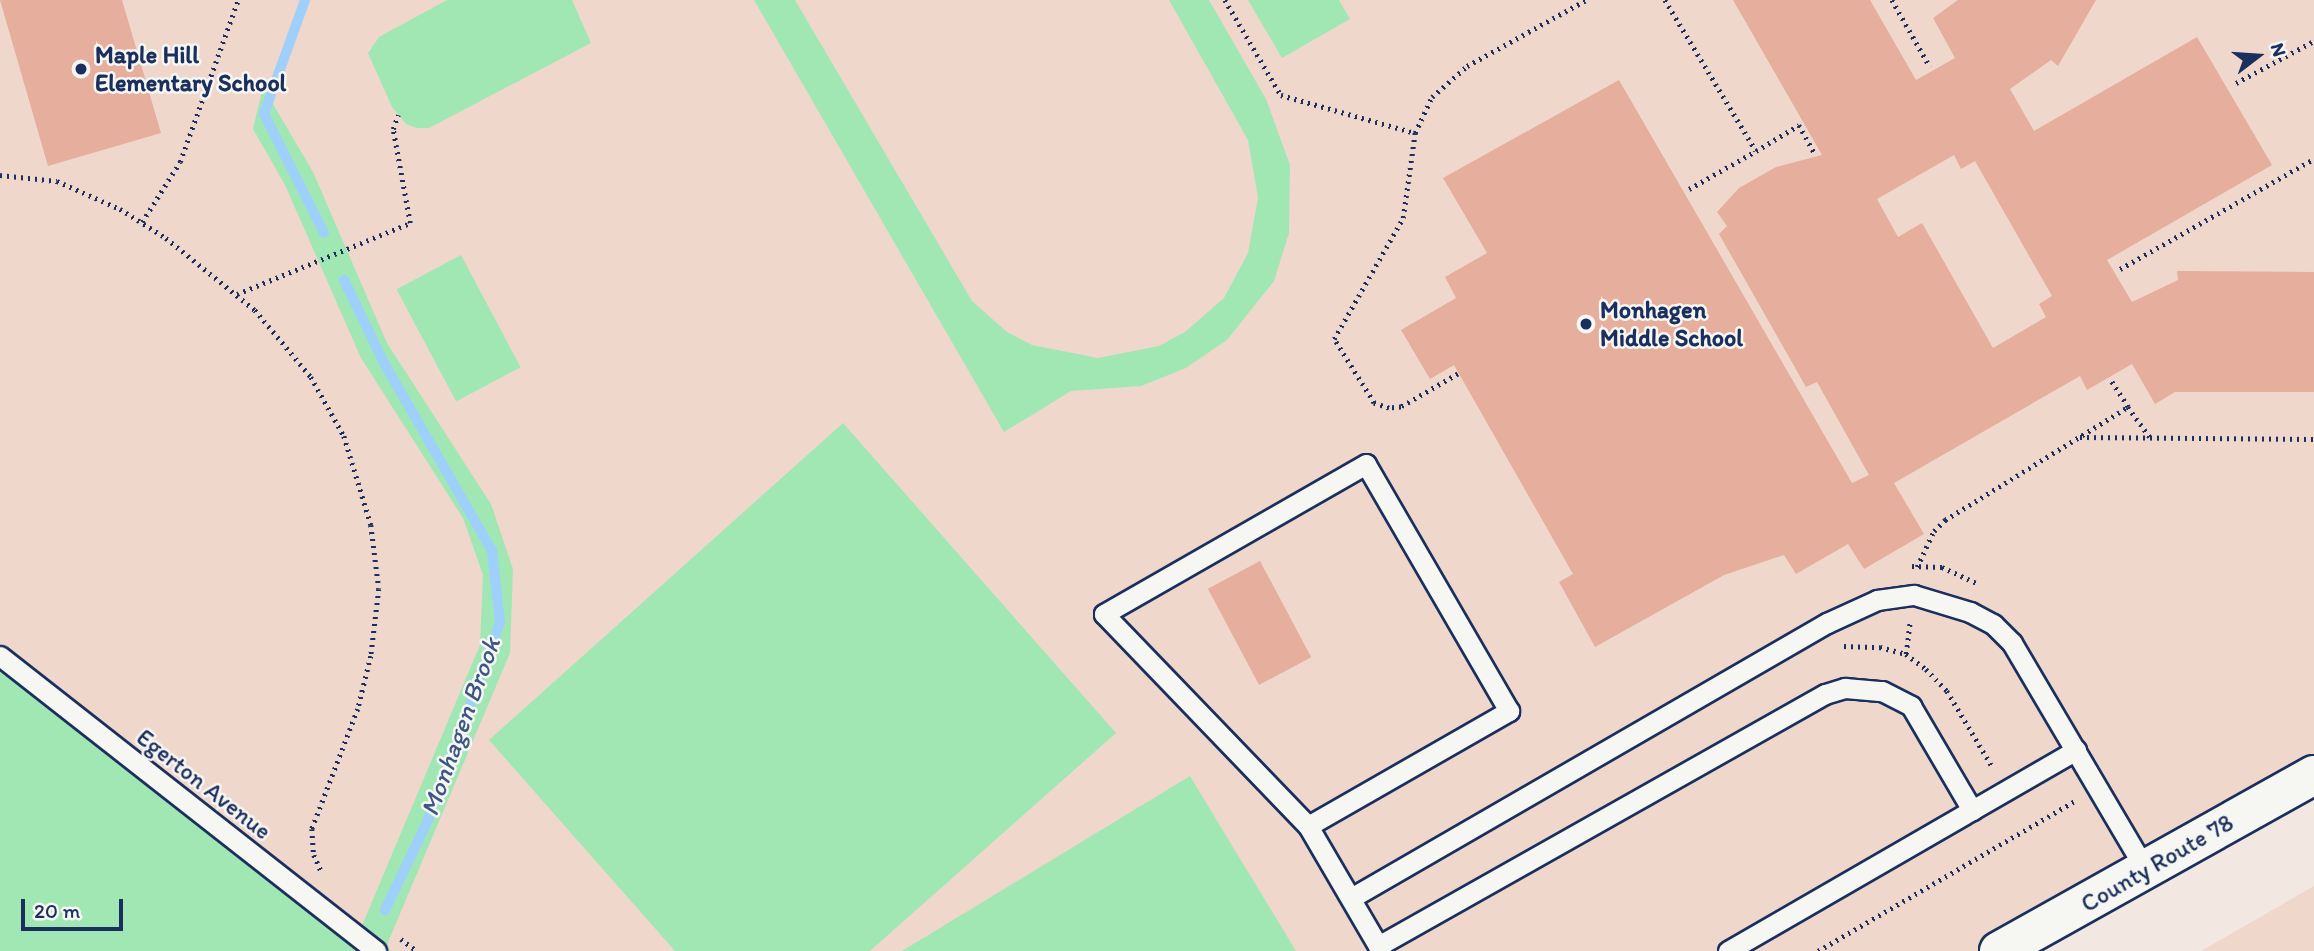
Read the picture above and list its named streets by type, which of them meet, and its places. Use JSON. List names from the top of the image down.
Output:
{
  "streets": {
    "street": ["County Route 78"],
    "lane": ["Egerton Avenue"]
  },
  "water": ["Monhagen Brook"],
  "places": ["Maple Hill Elementary School", "Monhagen Middle School"],
  "scale_bar": "20 m",
  "north": "right"
}
